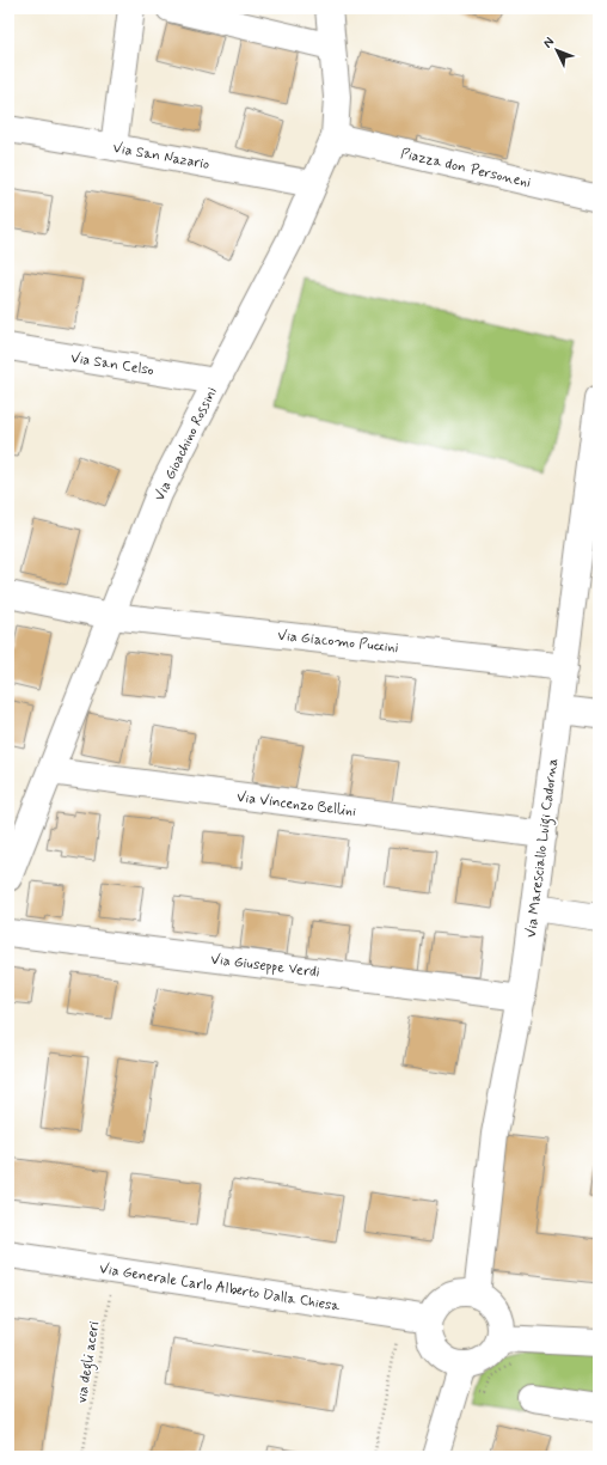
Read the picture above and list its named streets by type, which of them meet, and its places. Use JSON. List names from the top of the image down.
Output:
{
  "streets": {
    "street": [
      "Via San Nazario",
      "Piazza don Personeni",
      "Via San Celso",
      "Via Gioachino Rossini",
      "Via Giacomo Puccini",
      "Via Vincenzo Bellini",
      "Via Maresciallo Luigi Cadorna",
      "Via Giuseppe Verdi",
      "Via Generale Carlo Alberto Dalla Chiesa"
    ],
    "path": ["via degli aceri"]
  },
  "crossings": [
    ["Via San Nazario", "Via Gioachino Rossini"],
    ["Piazza don Personeni", "Via Gioachino Rossini"],
    ["Via San Celso", "Via Gioachino Rossini"],
    ["Via Gioachino Rossini", "Via Giacomo Puccini"],
    ["Via Gioachino Rossini", "Via Vincenzo Bellini"],
    ["Via Giacomo Puccini", "Via Maresciallo Luigi Cadorna"],
    ["Via Vincenzo Bellini", "Via Maresciallo Luigi Cadorna"],
    ["Via Maresciallo Luigi Cadorna", "Via Giuseppe Verdi"],
    ["Via Maresciallo Luigi Cadorna", "Via Generale Carlo Alberto Dalla Chiesa"],
    ["Via Generale Carlo Alberto Dalla Chiesa", "via degli aceri"]
  ],
  "north": "top left"
}
